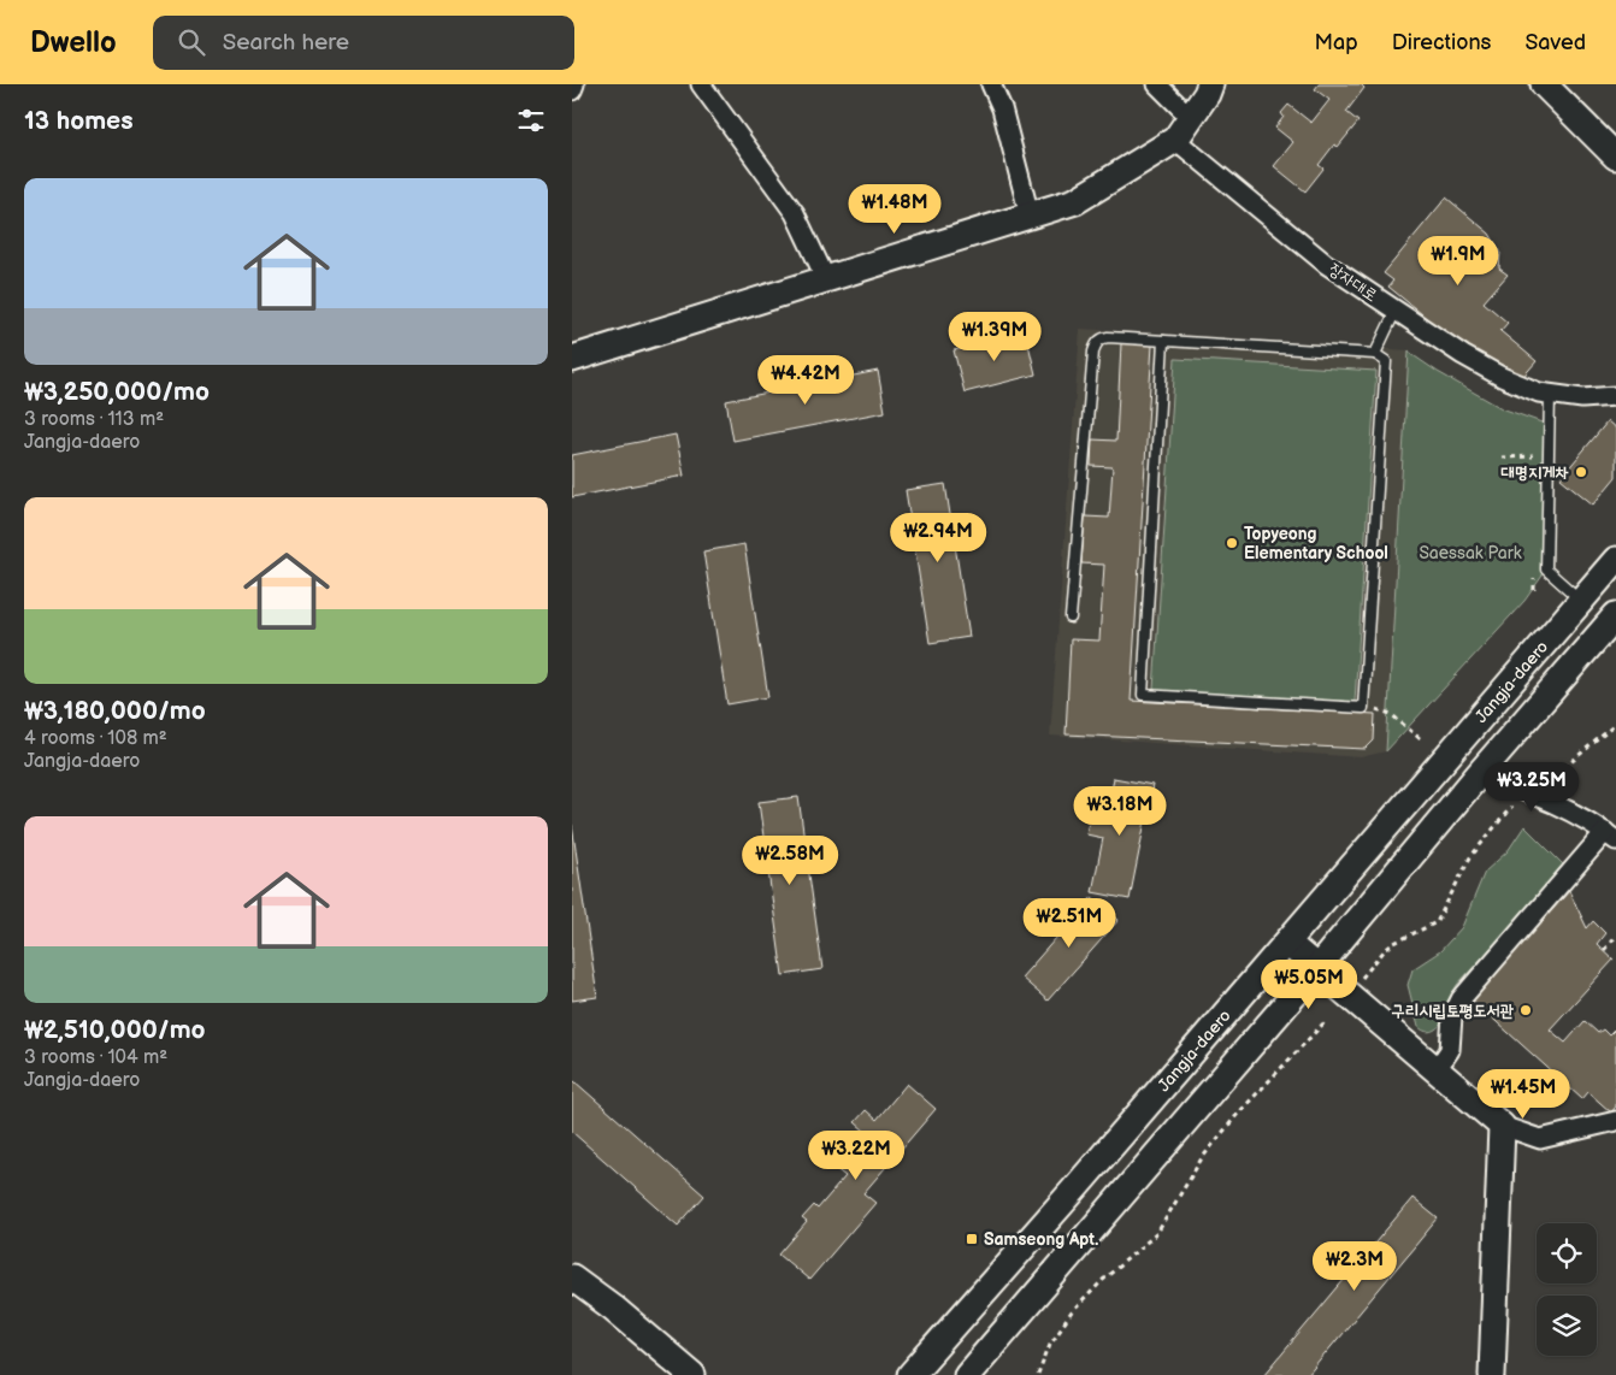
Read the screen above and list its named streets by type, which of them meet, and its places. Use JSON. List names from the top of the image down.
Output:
{
  "streets": {
    "street": ["장자대로", "Jangja-daero"]
  },
  "parks": ["Saessak Park"],
  "places": {
    "other": ["대명지게차", "Topyeong Elementary School", "구리시립토평도서관"],
    "transit": ["Samseong Apt."]
  },
  "page": {
    "header": "Dwello",
    "search": "Search here",
    "nav": ["Map", "Directions", "Saved"],
    "heading": "13 homes",
    "list": [
      {
        "name": "₩3,250,000/mo",
        "note": "3 rooms · 113 m² · Jangja-daero"
      },
      {
        "name": "₩3,180,000/mo",
        "note": "4 rooms · 108 m² · Jangja-daero"
      },
      {
        "name": "₩2,510,000/mo",
        "note": "3 rooms · 104 m² · Jangja-daero"
      }
    ],
    "price": [
      "₩1.48M",
      "₩1.9M",
      "₩1.39M",
      "₩4.42M",
      "₩2.94M",
      "₩3.25M",
      "₩3.18M",
      "₩2.58M",
      "₩2.51M",
      "₩5.05M",
      "₩1.45M",
      "₩3.22M",
      "₩2.3M"
    ]
  }
}
